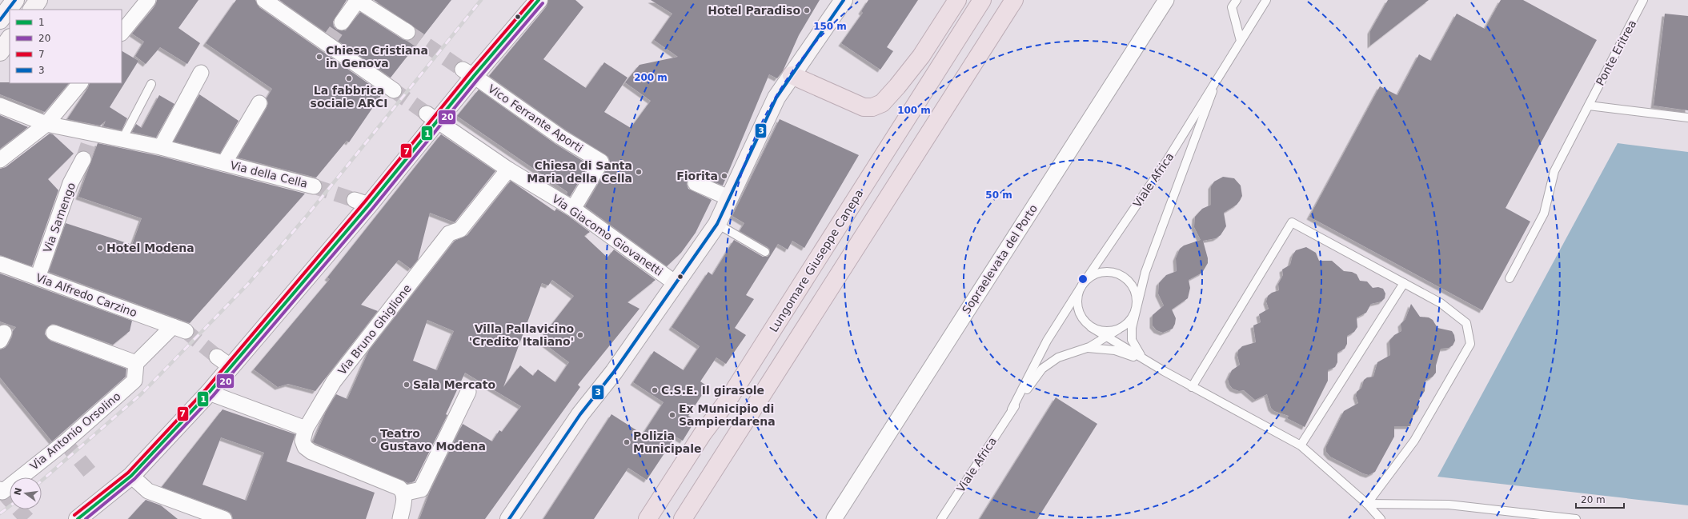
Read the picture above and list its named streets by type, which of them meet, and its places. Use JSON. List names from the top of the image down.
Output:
{
  "streets": {
    "highway": ["Lungomare Giuseppe Canepa"],
    "street": [
      "Vico Ferrante Aporti",
      "Via della Cella",
      "Via Samengo",
      "Via Giacomo Giovanetti",
      "Sopraelevata del Porto",
      "Via Alfredo Carzino",
      "Via Bruno Ghiglione",
      "Via Antonio Orsolino"
    ],
    "lane": ["Ponte Eritrea", "Viale Africa"]
  },
  "crossings": [
    ["Vico Ferrante Aporti", "Via Giacomo Giovanetti"],
    ["Via Samengo", "Via Alfredo Carzino"],
    ["Via Giacomo Giovanetti", "Via Bruno Ghiglione"],
    ["Via Alfredo Carzino", "Via Antonio Orsolino"]
  ],
  "places": [
    "Hotel Paradiso",
    "Chiesa Cristiana in Genova",
    "La fabbrica sociale ARCI",
    "Chiesa di Santa Maria della Cella",
    "Fiorita",
    "Hotel Modena",
    "Villa Pallavicino 'Credito Italiano'",
    "Sala Mercato",
    "C.S.E. Il girasole",
    "Ex Municipio di Sampierdarena",
    "Teatro Gustavo Modena",
    "Polizia Municipale"
  ],
  "lines": [
    "transit line 1",
    "transit line 7",
    "transit line 3",
    "transit line 20"
  ],
  "legend": [
    "1",
    "20",
    "7",
    "3"
  ],
  "scale_bar": "20 m",
  "north": "left",
  "rings": [
    "150 m",
    "200 m",
    "100 m",
    "50 m"
  ]
}
